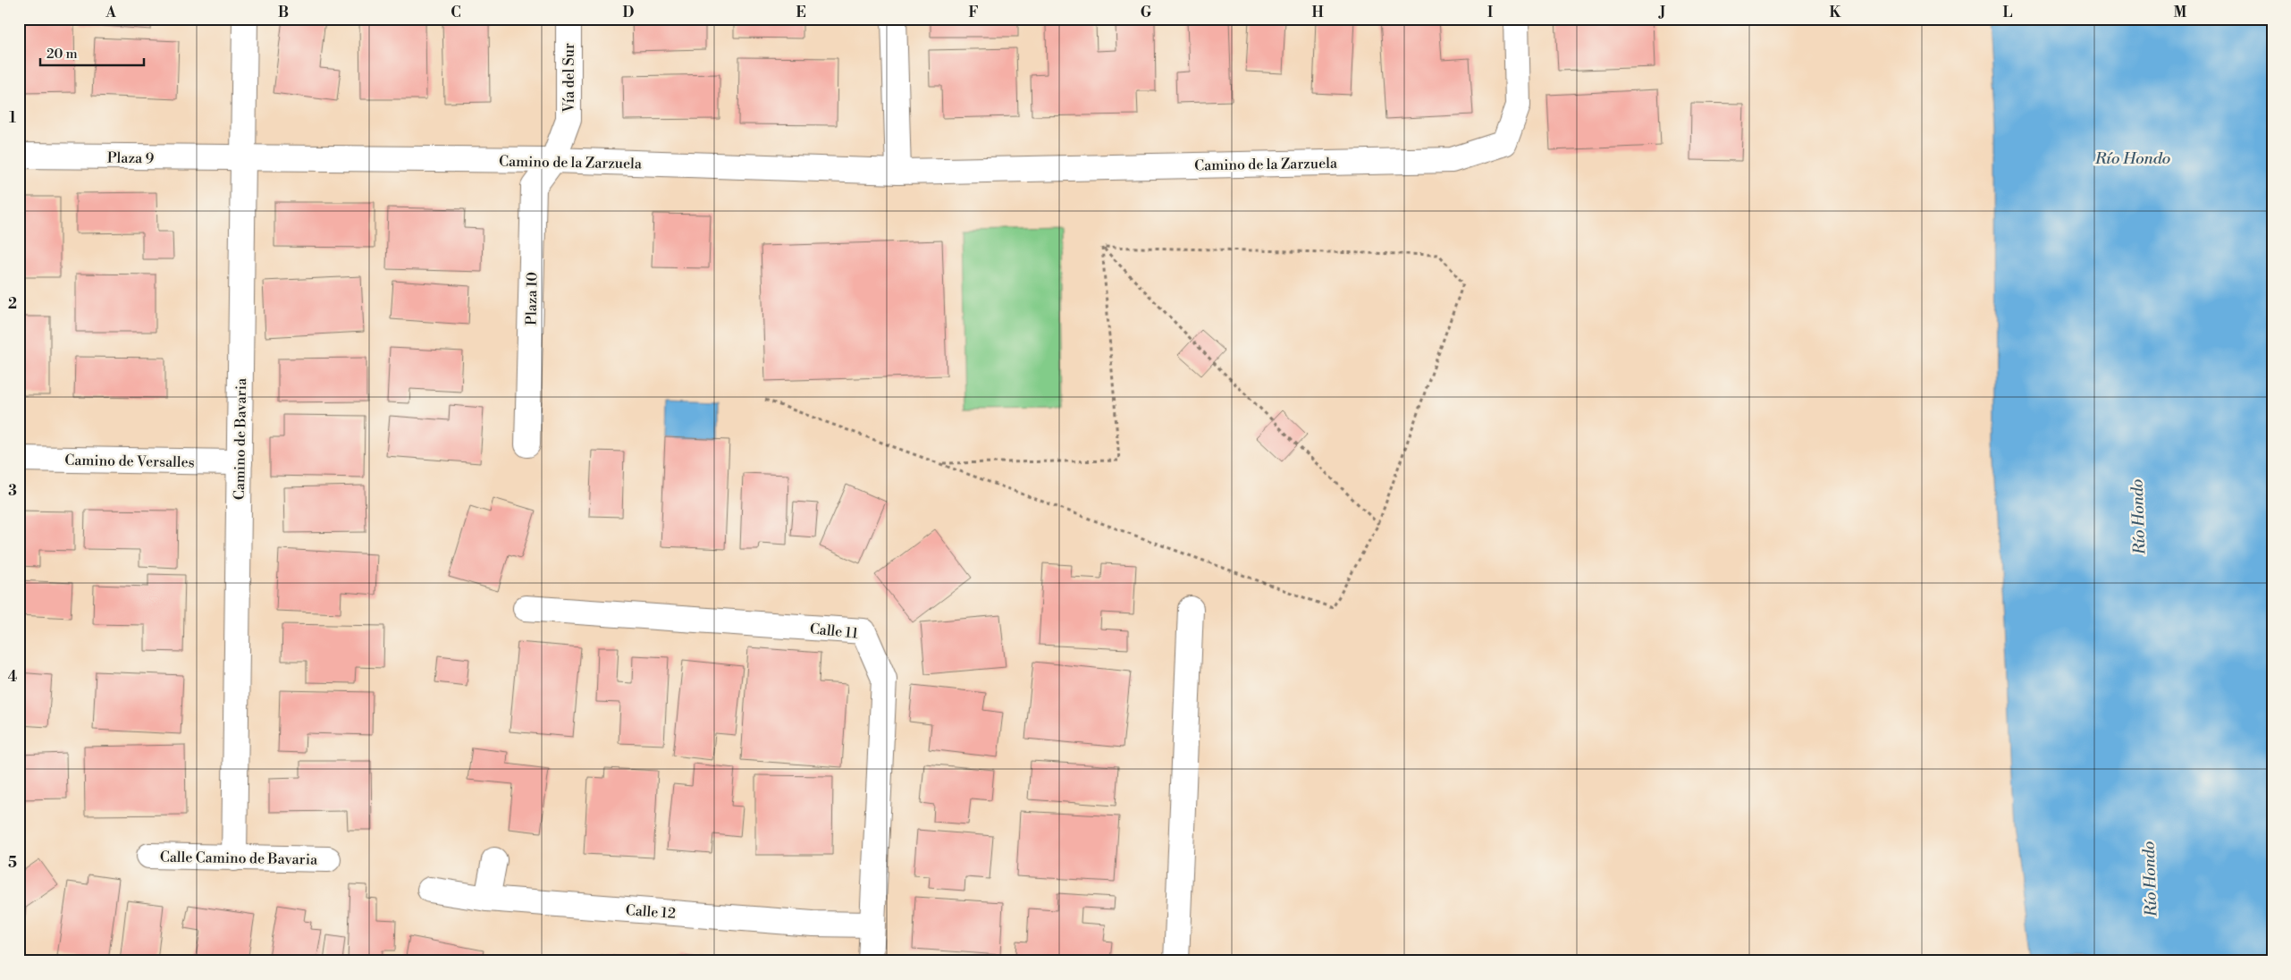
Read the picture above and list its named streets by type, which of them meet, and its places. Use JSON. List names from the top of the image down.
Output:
{
  "streets": {
    "street": [
      "Vía del Sur",
      "Plaza 9",
      "Camino de la Zarzuela",
      "Plaza 10",
      "Camino de Bavaria",
      "Camino de Versalles",
      "Calle 11",
      "Calle Camino de Bavaria",
      "Calle 12"
    ]
  },
  "crossings": [
    ["Vía del Sur", "Camino de la Zarzuela"],
    ["Vía del Sur", "Plaza 10"],
    ["Plaza 9", "Camino de la Zarzuela"],
    ["Plaza 9", "Camino de Bavaria"],
    ["Camino de la Zarzuela", "Plaza 10"],
    ["Camino de la Zarzuela", "Camino de Bavaria"],
    ["Camino de Bavaria", "Camino de Versalles"],
    ["Camino de Bavaria", "Calle Camino de Bavaria"],
    ["Calle 11", "Calle 12"]
  ],
  "water": ["Río Hondo"],
  "scale_bar": "20 m",
  "grid": {
    "columns": [
      "A",
      "B",
      "C",
      "D",
      "E",
      "F",
      "G",
      "H",
      "I",
      "J",
      "K",
      "L",
      "M"
    ],
    "rows": [
      "1",
      "2",
      "3",
      "4",
      "5"
    ]
  }
}
